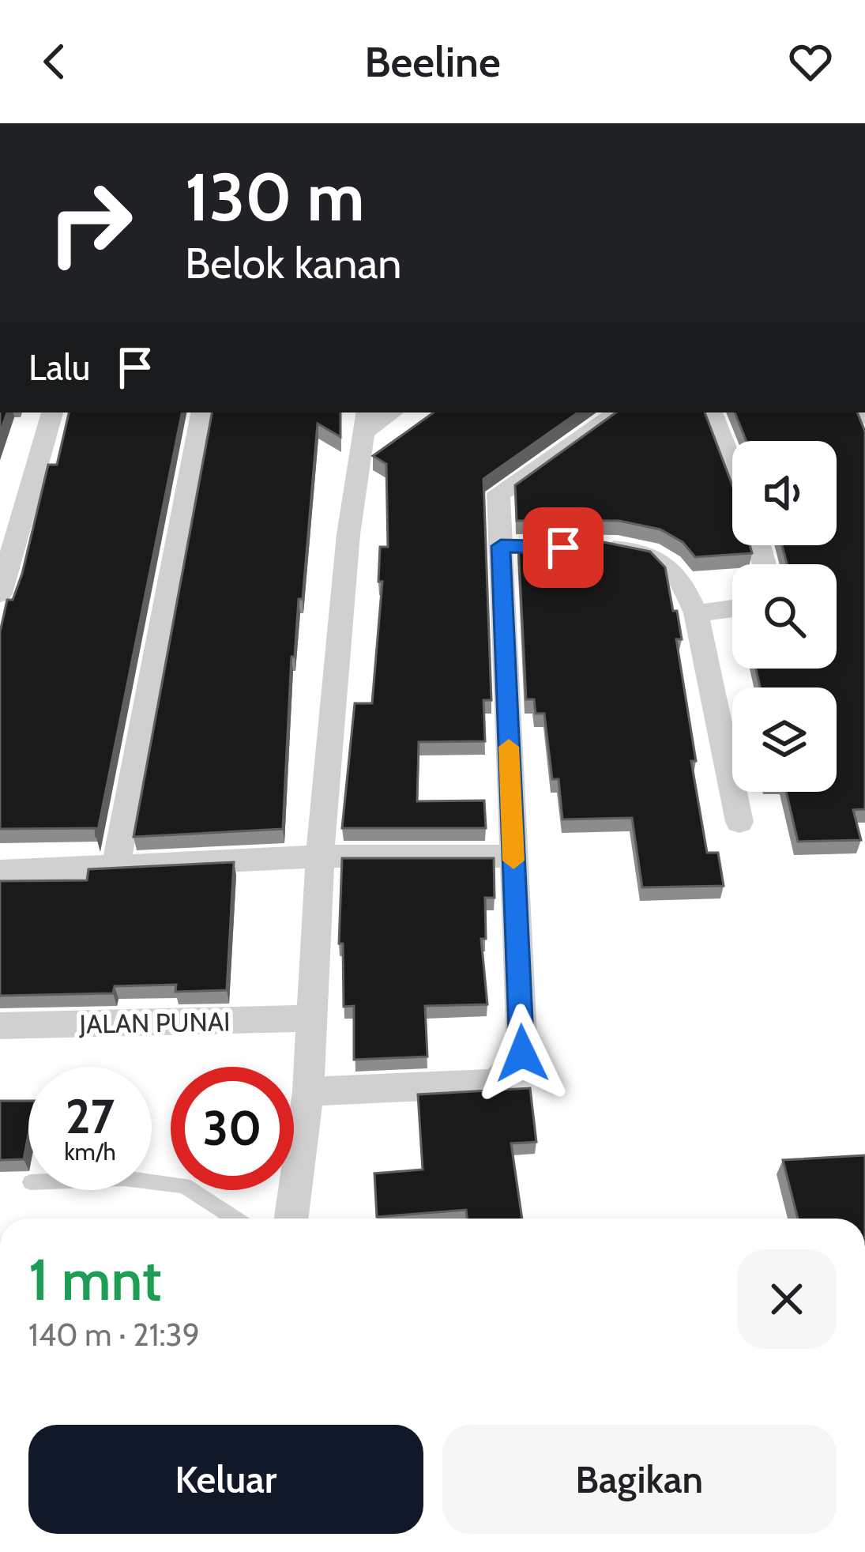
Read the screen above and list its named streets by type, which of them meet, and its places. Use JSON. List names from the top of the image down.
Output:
{
  "streets": {
    "street": ["JALAN PUNAI"]
  },
  "page": {
    "header": "Beeline",
    "turn": ["130 m", "Belok kanan"],
    "then": "Lalu",
    "speed": "27 km/h",
    "limit": "30",
    "heading": ["1 mnt", "140 m · 21:39"],
    "buttons": ["Keluar", "Bagikan"]
  }
}
